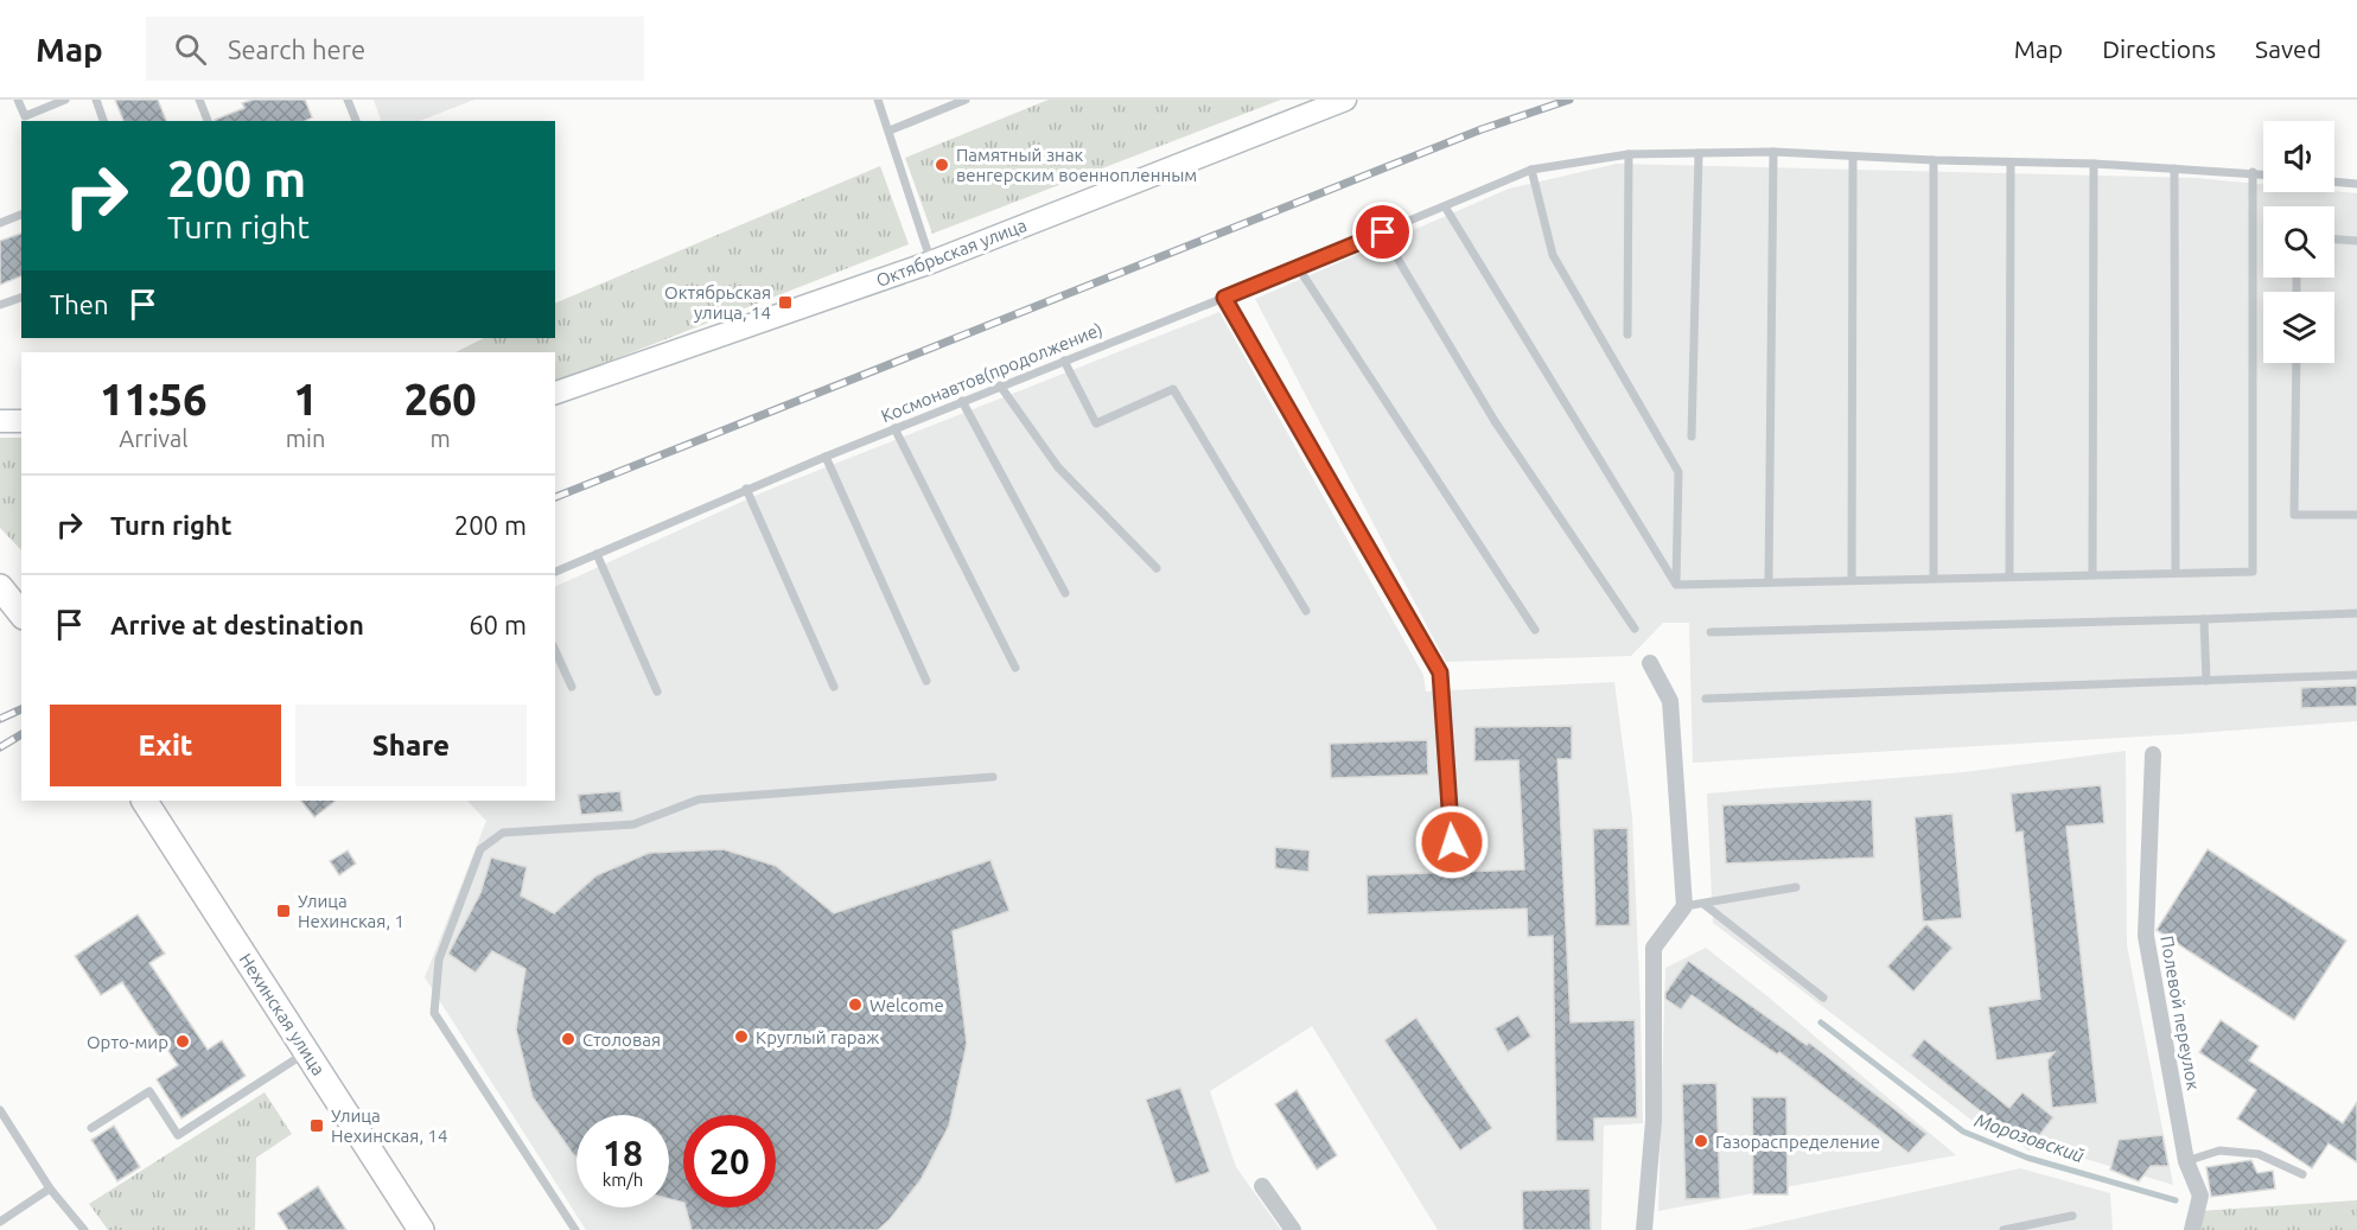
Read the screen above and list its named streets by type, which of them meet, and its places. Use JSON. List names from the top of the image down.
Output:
{
  "streets": {
    "main road": ["Октябрьская улица", "Нехинская улица"],
    "street": ["Полевой переулок"],
    "lane": ["Космонавтов(продолжение)"]
  },
  "water": ["Морозовский"],
  "places": {
    "other": [
      "Памятный знак венгерским военнопленным",
      "Welcome",
      "Круглый гараж",
      "Столовая",
      "Орто-мир",
      "Газораспределение"
    ],
    "transit": ["Октябрьская улица, 14", "Улица Нехинская, 1", "Улица Нехинская, 14"]
  },
  "page": {
    "header": "Map",
    "search": "Search here",
    "nav": ["Map", "Directions", "Saved"],
    "turn": ["200 m", "Turn right"],
    "then": "Then",
    "eta": [
      "11:56",
      "Arrival",
      "1",
      "min",
      "260",
      "m"
    ],
    "list": [
      {
        "name": "Turn right",
        "value": "200 m"
      },
      {
        "name": "Arrive at destination",
        "value": "60 m"
      }
    ],
    "buttons": ["Exit", "Share"],
    "speed": "18 km/h",
    "limit": "20"
  }
}
